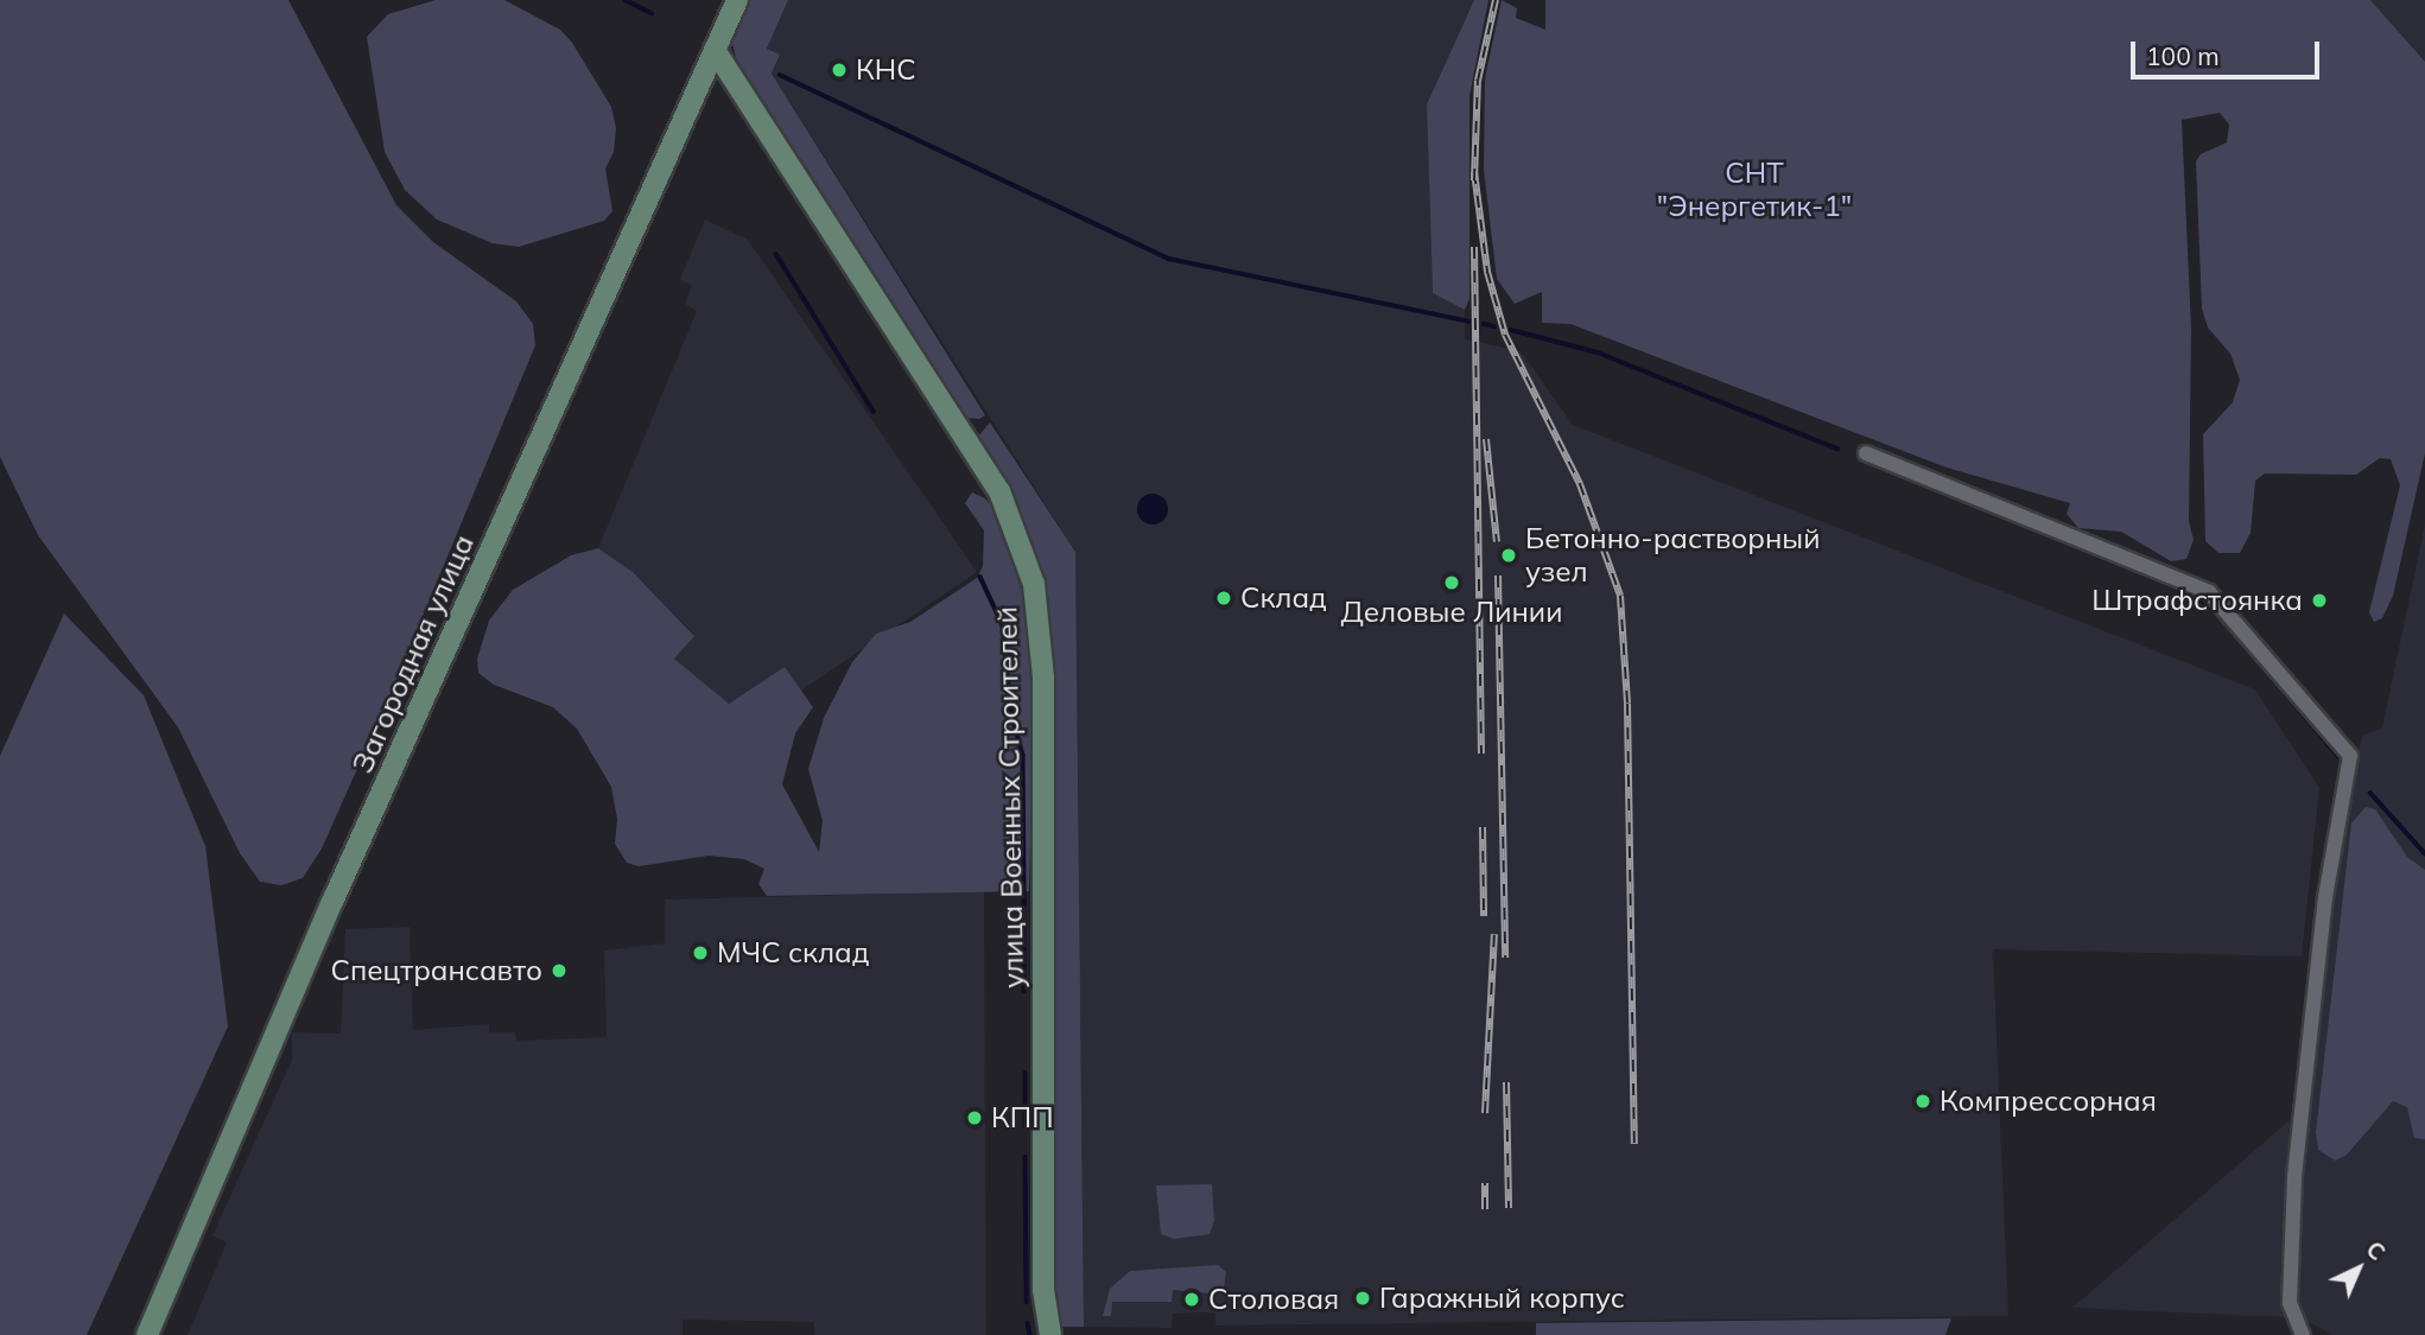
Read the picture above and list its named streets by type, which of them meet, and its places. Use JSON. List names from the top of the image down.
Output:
{
  "streets": {
    "street": ["Загородная улица", "улица Военных Строителей"]
  },
  "crossings": [
    ["Загородная улица", "улица Военных Строителей"]
  ],
  "parks": ["СНТ \"Энергетик-1\""],
  "places": [
    "КНС",
    "Бетонно-растворный узел",
    "Деловые Линии",
    "Склад",
    "Штрафстоянка",
    "МЧС склад",
    "Спецтрансавто",
    "Компрессорная",
    "КПП",
    "Гаражный корпус",
    "Столовая"
  ],
  "scale_bar": "100 m",
  "north": "top right"
}
